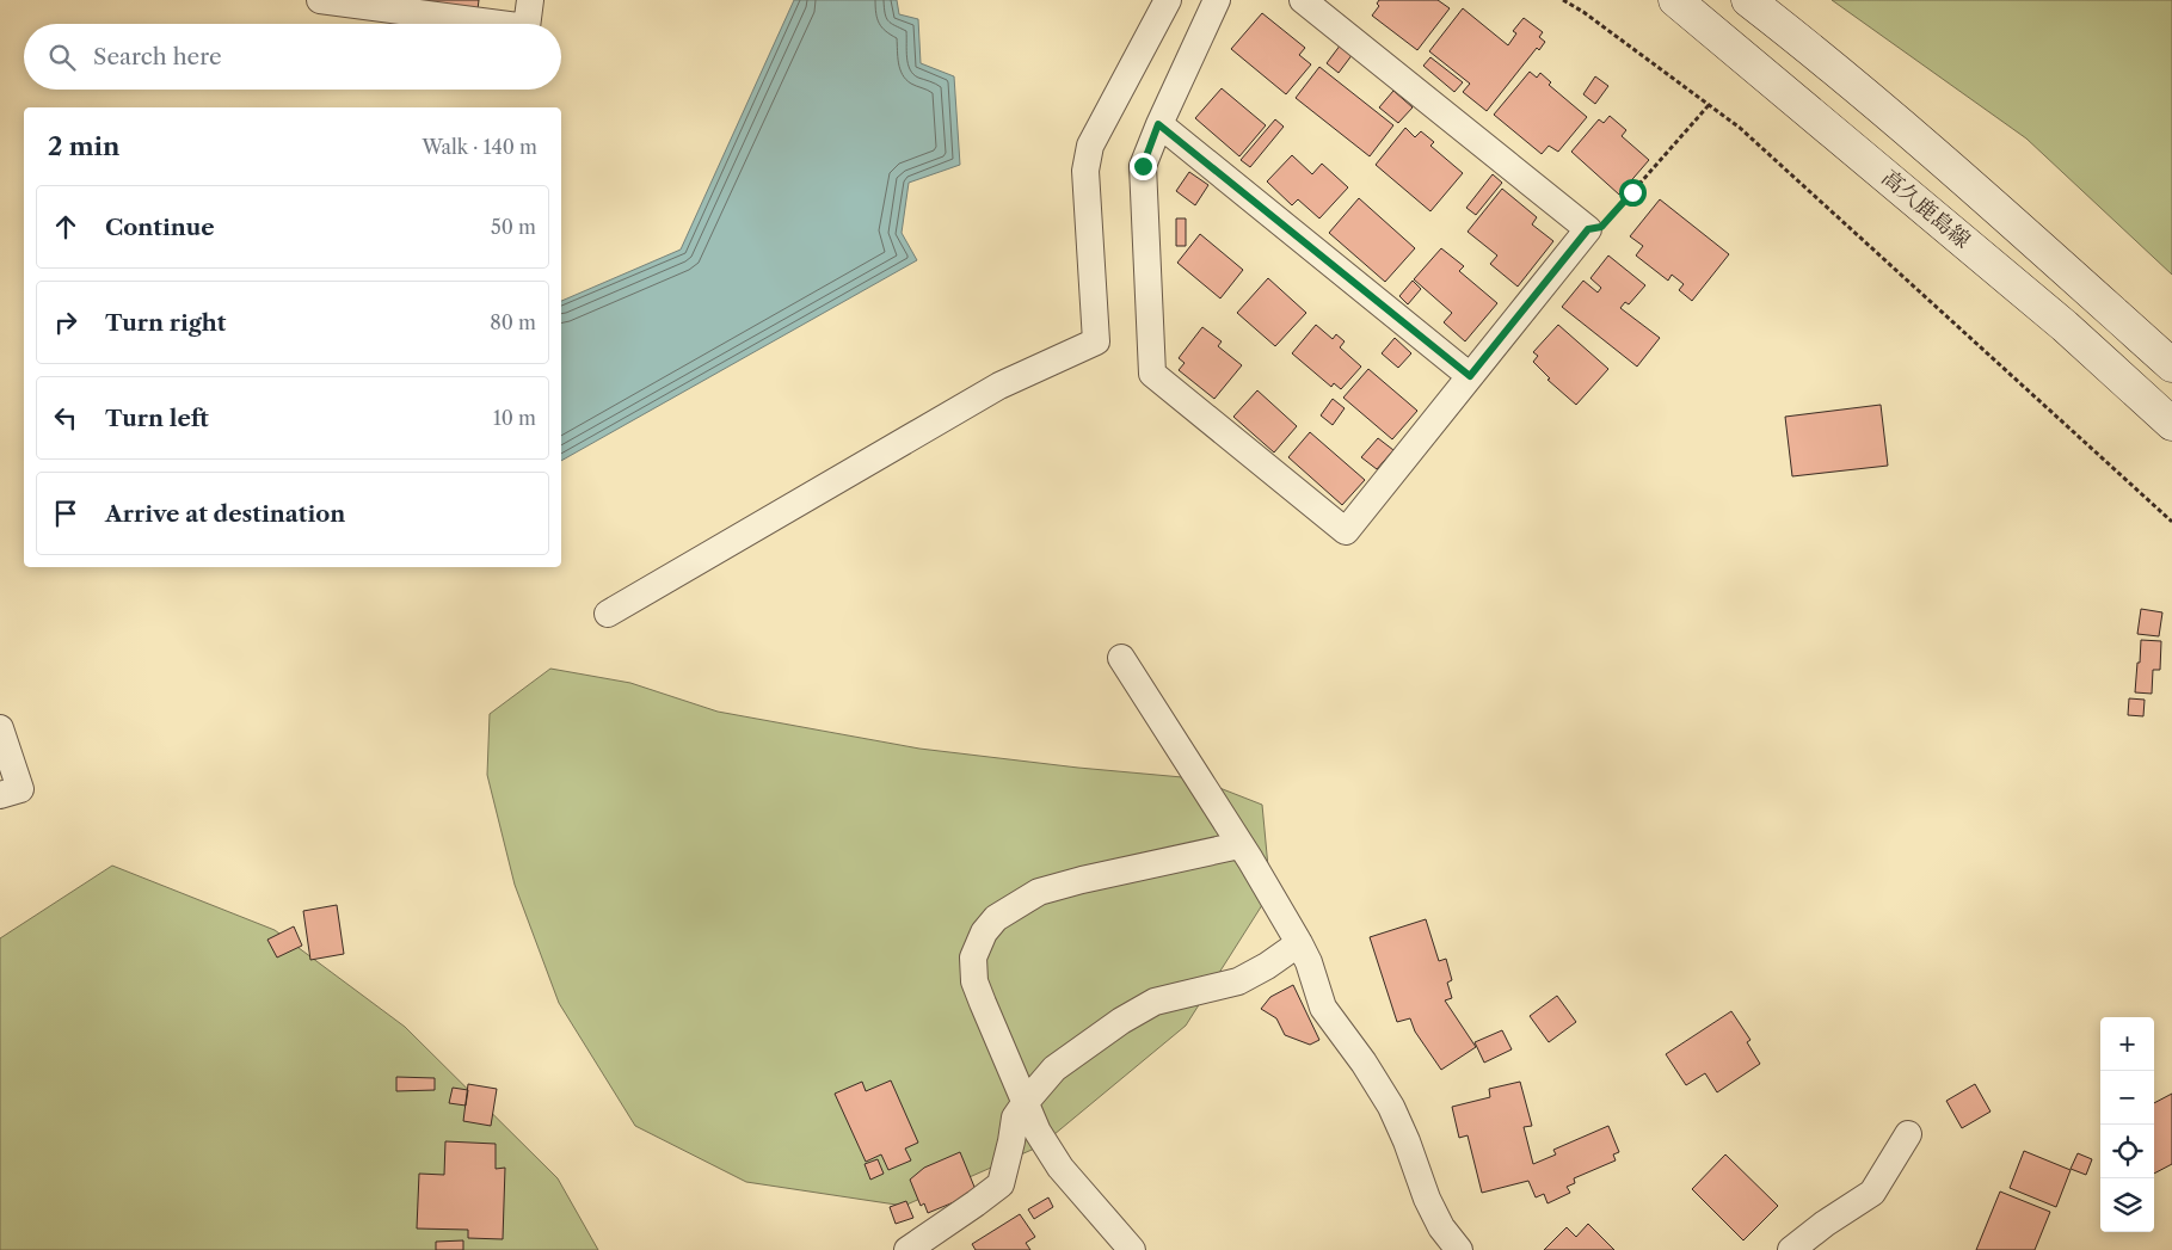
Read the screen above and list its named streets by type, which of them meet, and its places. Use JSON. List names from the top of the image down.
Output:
{
  "streets": {
    "main road": ["高久鹿島線"]
  },
  "page": {
    "search": "Search here",
    "heading": ["2 min", "Walk · 140 m"],
    "list": [
      ["Continue", "50 m"],
      ["Turn right", "80 m"],
      ["Turn left", "10 m"],
      "Arrive at destination"
    ],
    "map_buttons": ["+", "−"]
  }
}
